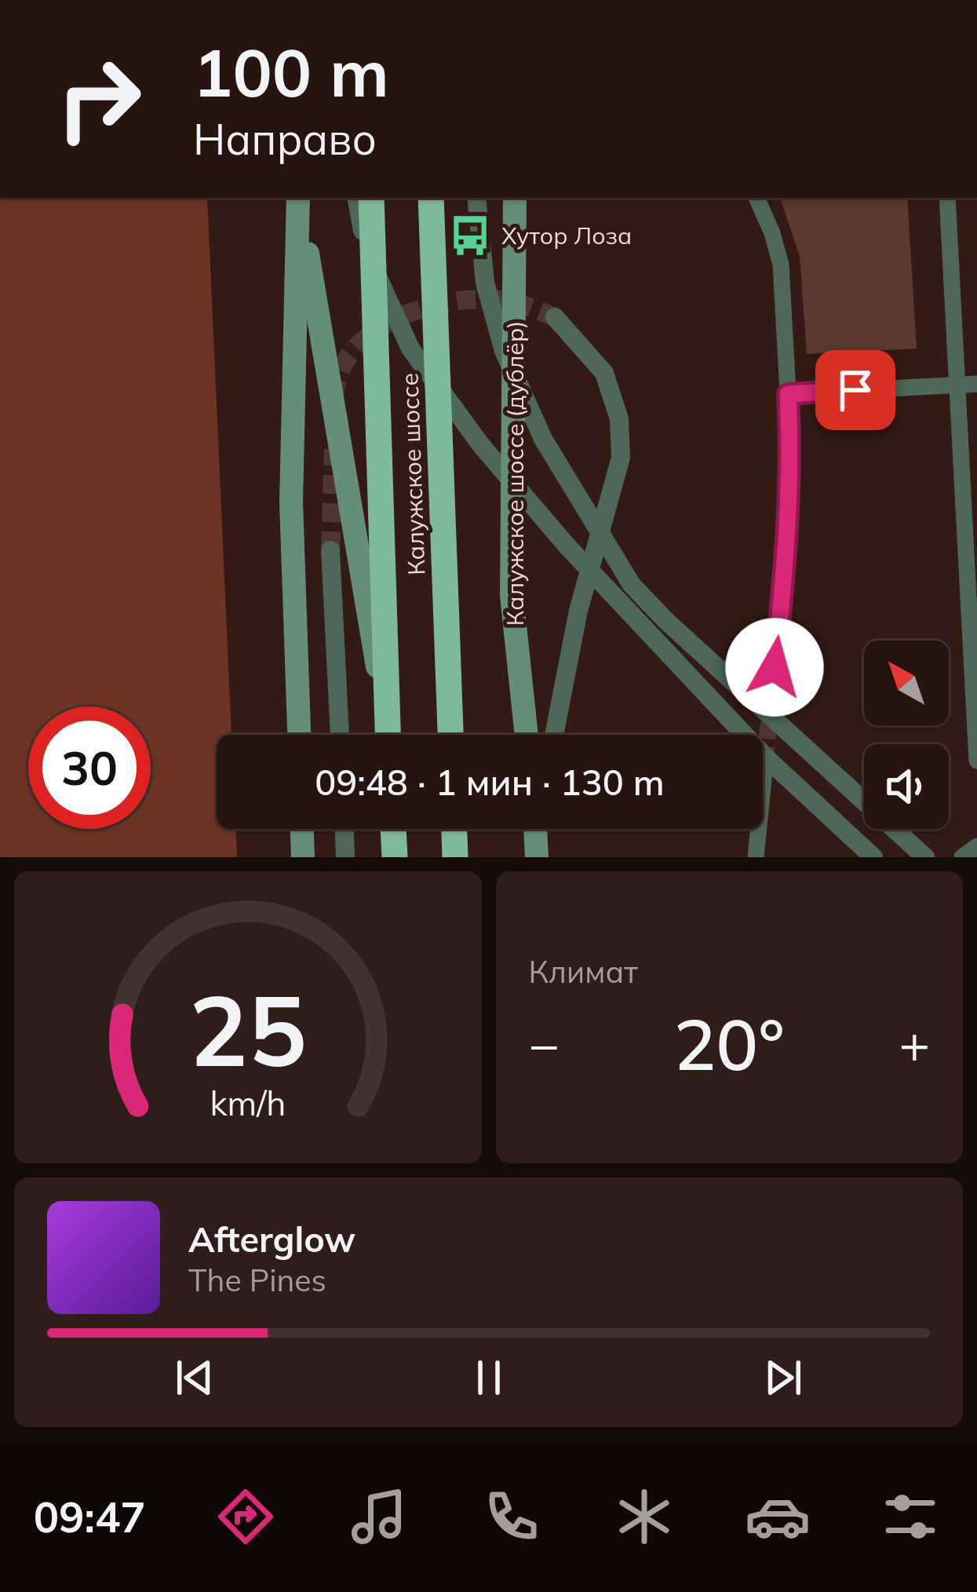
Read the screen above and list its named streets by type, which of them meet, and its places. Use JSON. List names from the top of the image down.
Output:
{
  "streets": {
    "highway": ["Калужское шоссе"],
    "main road": ["Калужское шоссе (дублёр)"]
  },
  "places": {
    "bus stop": ["Хутор Лоза"]
  },
  "north": "top left",
  "page": {
    "turn": ["100 m", "Направо"],
    "limit": "30",
    "trip": "09:48 · 1 мин · 130 m",
    "tile": "Климат",
    "heat": ["−", "20°", "+"],
    "song": ["Afterglow", "The Pines"],
    "tabs": "09:47",
    "gauge": ["25", "km/h"]
  }
}
